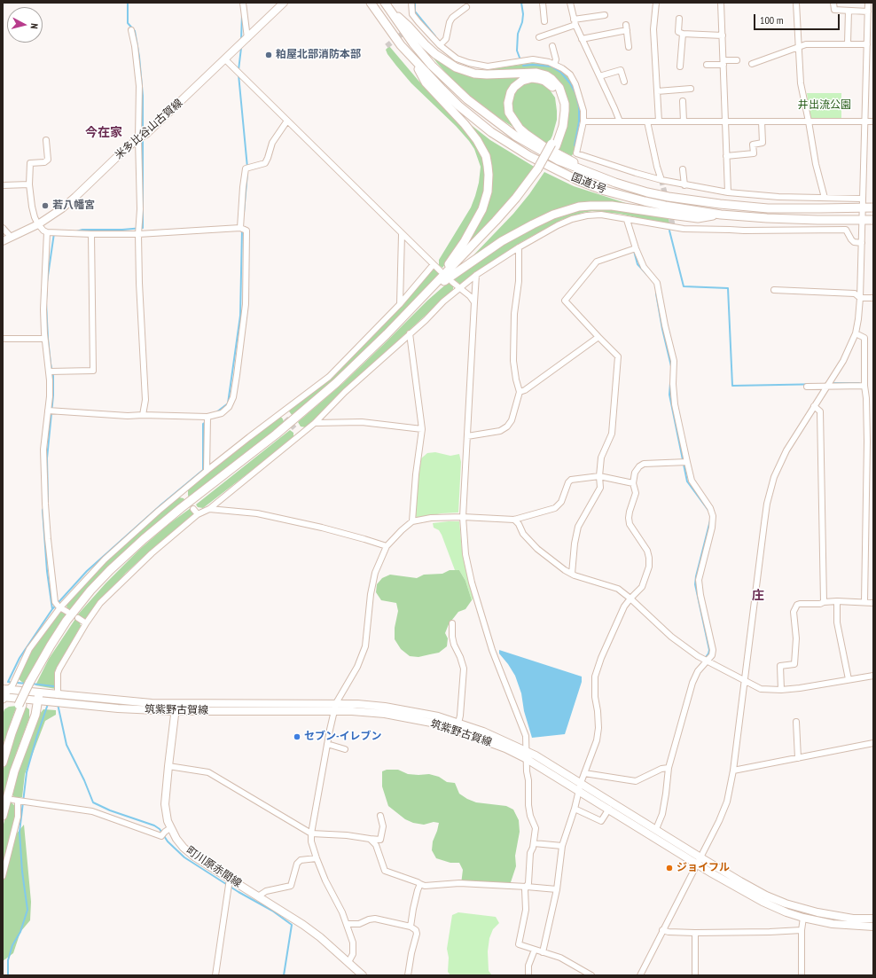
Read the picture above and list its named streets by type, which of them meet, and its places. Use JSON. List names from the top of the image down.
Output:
{
  "streets": {
    "highway": ["国道3号"],
    "main road": ["米多比谷山古賀線", "筑紫野古賀線", "町川原赤間線"]
  },
  "crossings": [
    ["筑紫野古賀線", "町川原赤間線"]
  ],
  "districts": ["今在家", "庄"],
  "parks": ["井出流公園"],
  "places": [
    "粕屋北部消防本部",
    "若八幡宮",
    "セブン-イレブン",
    "ジョイフル"
  ],
  "scale_bar": "100 m",
  "north": "right"
}
